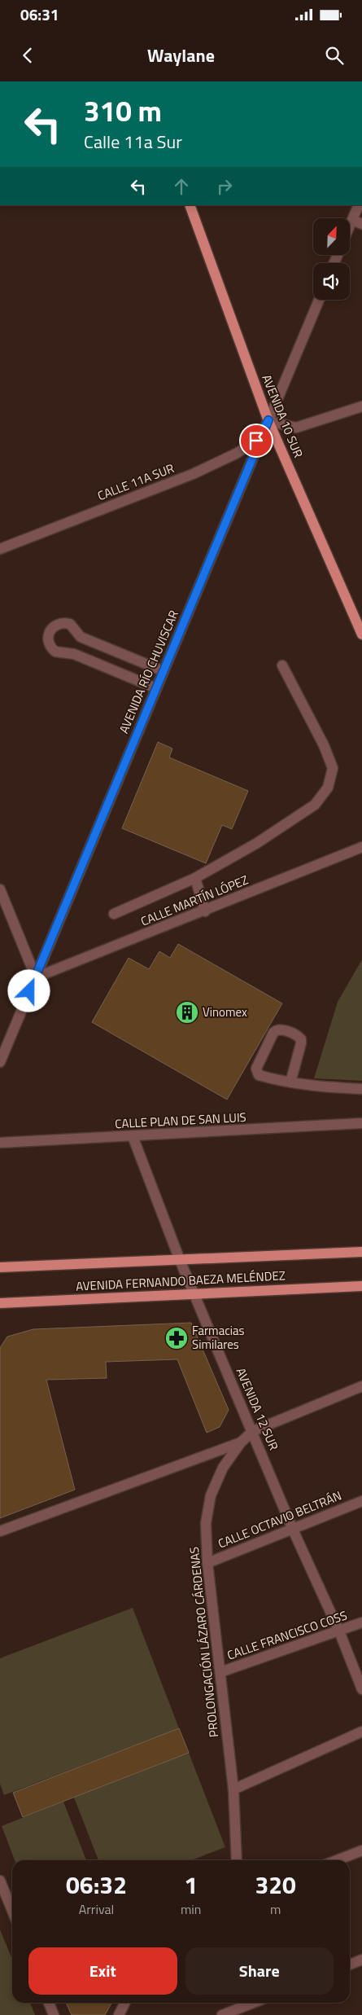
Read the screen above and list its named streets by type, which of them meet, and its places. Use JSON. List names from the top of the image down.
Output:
{
  "streets": {
    "main road": ["AVENIDA 10 SUR", "AVENIDA FERNANDO BAEZA MELÉNDEZ"],
    "street": [
      "CALLE 11A SUR",
      "AVENIDA RÍO CHUVISCAR",
      "CALLE MARTÍN LÓPEZ",
      "CALLE PLAN DE SAN LUIS",
      "AVENIDA 12 SUR",
      "CALLE OCTAVIO BELTRÁN",
      "CALLE FRANCISCO COSS",
      "PROLONGACIÓN LÁZARO CÁRDENAS"
    ]
  },
  "crossings": [
    ["AVENIDA 10 SUR", "CALLE 11A SUR"],
    ["AVENIDA 10 SUR", "AVENIDA RÍO CHUVISCAR"],
    ["CALLE 11A SUR", "AVENIDA RÍO CHUVISCAR"],
    ["AVENIDA RÍO CHUVISCAR", "CALLE MARTÍN LÓPEZ"],
    ["CALLE PLAN DE SAN LUIS", "AVENIDA 12 SUR"],
    ["AVENIDA FERNANDO BAEZA MELÉNDEZ", "AVENIDA 12 SUR"],
    ["AVENIDA 12 SUR", "CALLE OCTAVIO BELTRÁN"],
    ["AVENIDA 12 SUR", "CALLE FRANCISCO COSS"],
    ["AVENIDA 12 SUR", "PROLONGACIÓN LÁZARO CÁRDENAS"],
    ["CALLE OCTAVIO BELTRÁN", "PROLONGACIÓN LÁZARO CÁRDENAS"],
    ["CALLE FRANCISCO COSS", "PROLONGACIÓN LÁZARO CÁRDENAS"]
  ],
  "places": {
    "building": ["Vinomex"],
    "pharmacy": ["Farmacias Similares"]
  },
  "north": "top right",
  "page": {
    "status": "06:31",
    "header": "Waylane",
    "turn": ["310 m", "Calle 11a Sur"],
    "eta": [
      "06:32",
      "Arrival",
      "1",
      "min",
      "320",
      "m"
    ],
    "buttons": ["Exit", "Share"]
  }
}
